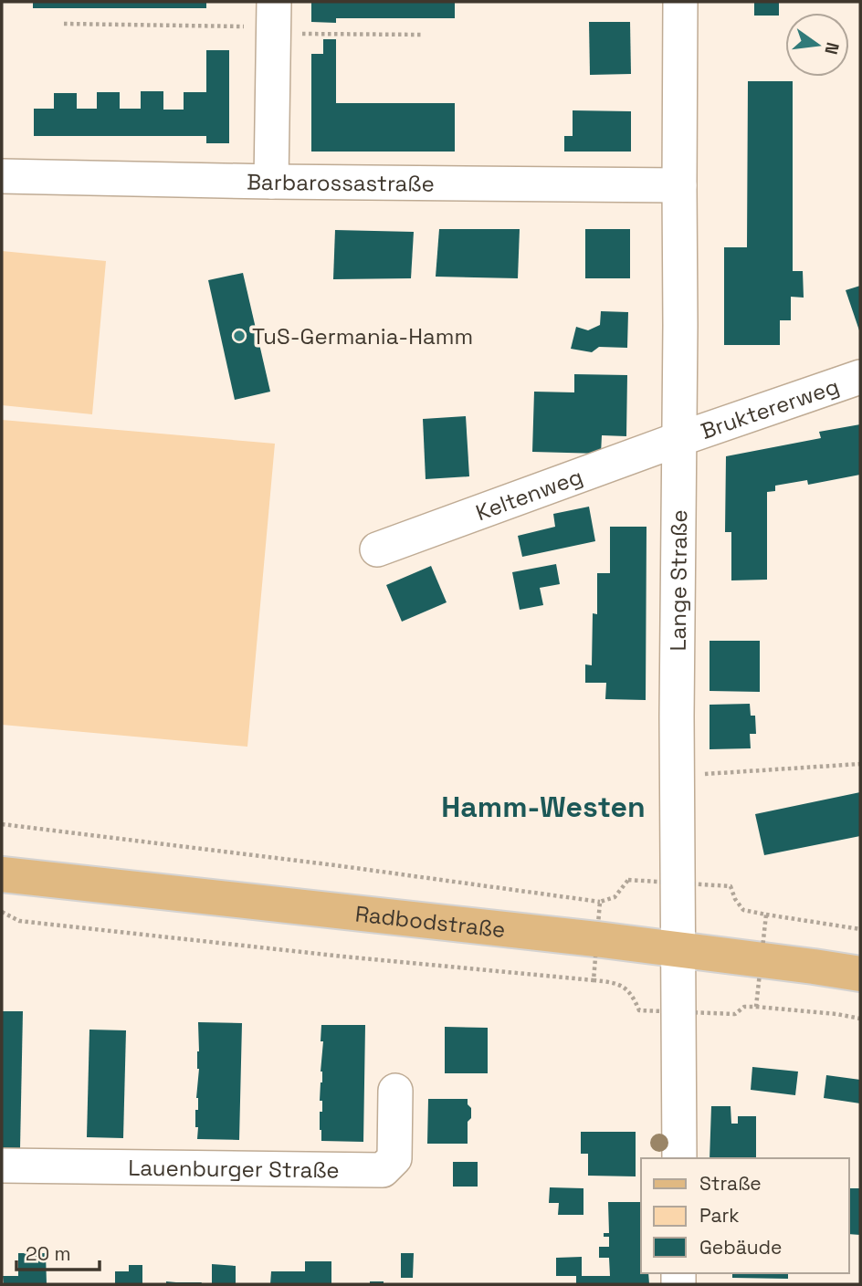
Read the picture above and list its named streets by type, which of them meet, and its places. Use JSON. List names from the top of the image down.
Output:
{
  "streets": {
    "main road": ["Radbodstraße"],
    "street": [
      "Barbarossastraße",
      "Bruktererweg",
      "Keltenweg",
      "Lange Straße",
      "Lauenburger Straße"
    ]
  },
  "crossings": [
    ["Barbarossastraße", "Lange Straße"],
    ["Bruktererweg", "Keltenweg"],
    ["Bruktererweg", "Lange Straße"],
    ["Keltenweg", "Lange Straße"],
    ["Lange Straße", "Radbodstraße"]
  ],
  "districts": ["Hamm-Westen"],
  "places": ["TuS-Germania-Hamm"],
  "legend": ["Straße", "Park", "Gebäude"],
  "scale_bar": "20 m",
  "north": "right"
}
